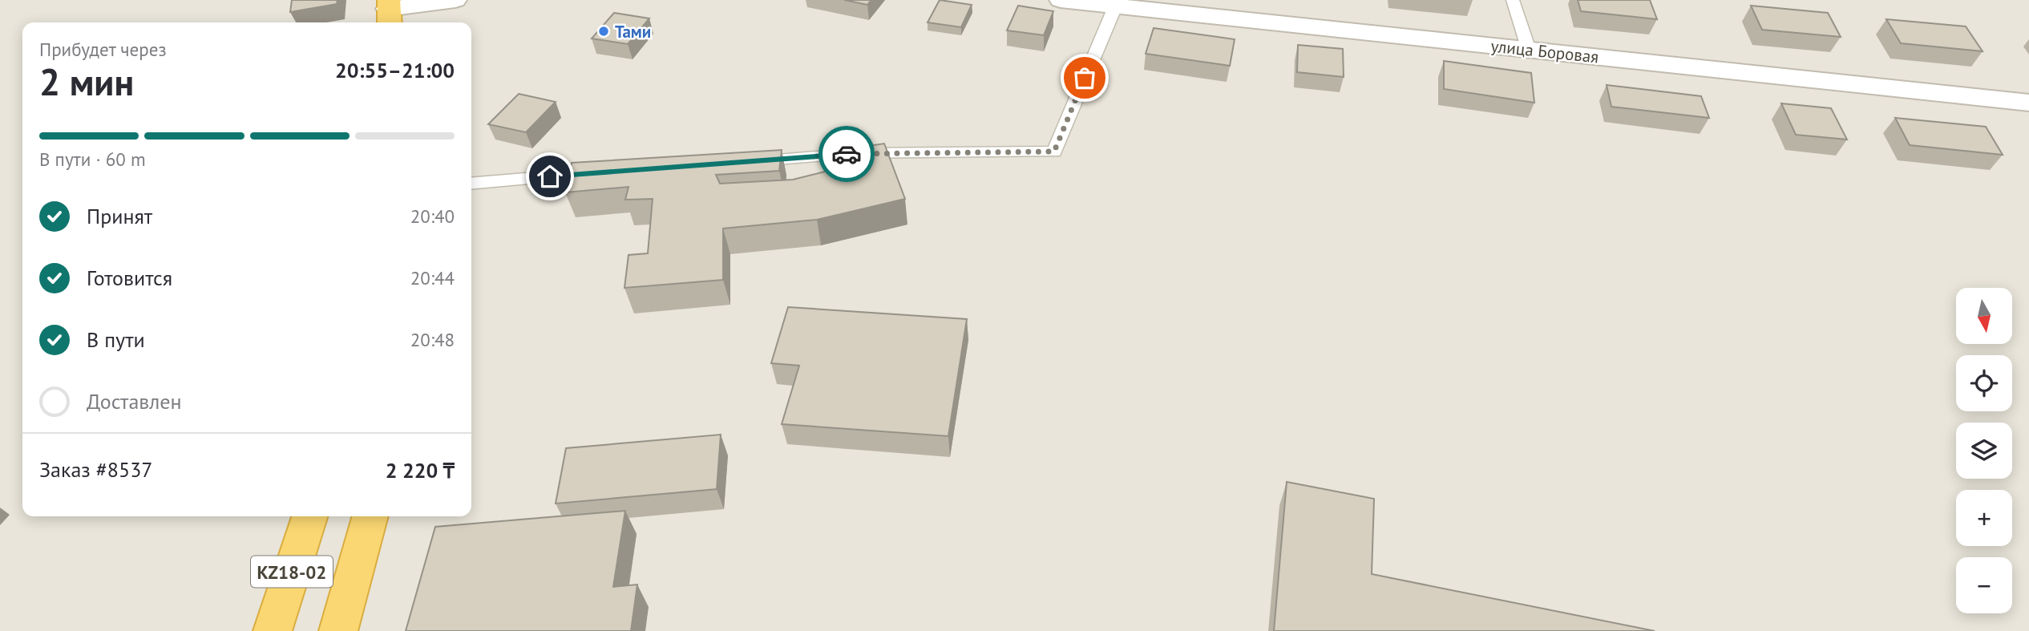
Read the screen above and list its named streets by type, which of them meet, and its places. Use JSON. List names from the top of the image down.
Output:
{
  "streets": {
    "highway": ["KZ18-02"],
    "street": ["улица Боровая"]
  },
  "places": ["Тами"],
  "north": "bottom",
  "page": {
    "heading": ["2 мин", "Прибудет через", "20:55–21:00"],
    "panel": ["Заказ #8537", "2 220 ₸"],
    "bar": "В пути · 60 m",
    "list": [
      ["Принят", "20:40"],
      ["Готовится", "20:44"],
      ["В пути", "20:48"],
      "Доставлен"
    ],
    "map_buttons": ["+", "−"]
  }
}
